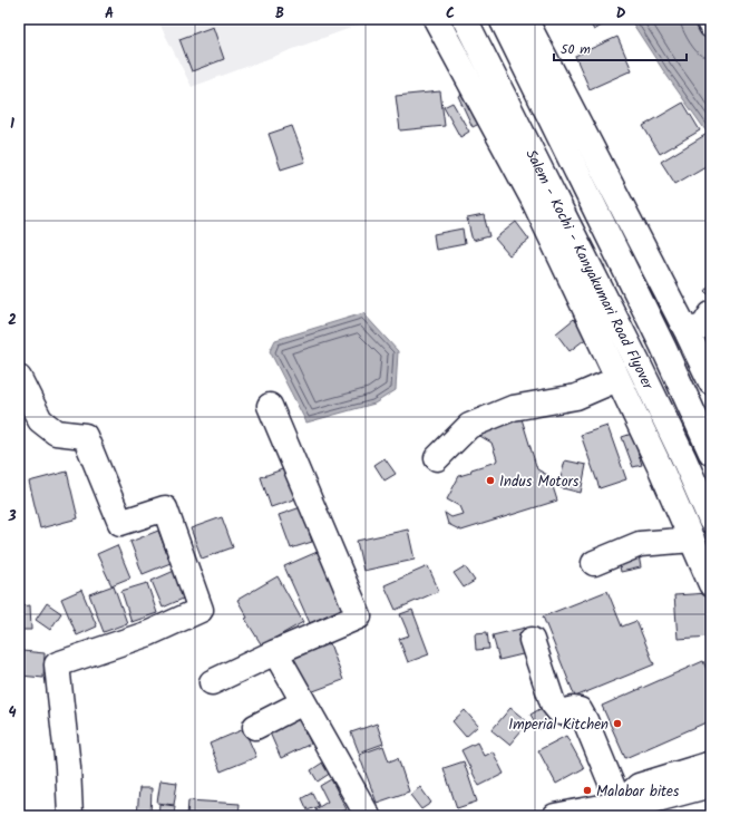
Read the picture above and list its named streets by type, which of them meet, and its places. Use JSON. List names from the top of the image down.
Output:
{
  "streets": {
    "main road": ["Salem - Kochi - Kanyakumari Road Flyover"]
  },
  "places": ["Indus Motors", "Imperial Kitchen", "Malabar bites"],
  "scale_bar": "50 m",
  "grid": {
    "columns": [
      "A",
      "B",
      "C",
      "D"
    ],
    "rows": [
      "1",
      "2",
      "3",
      "4"
    ]
  }
}
